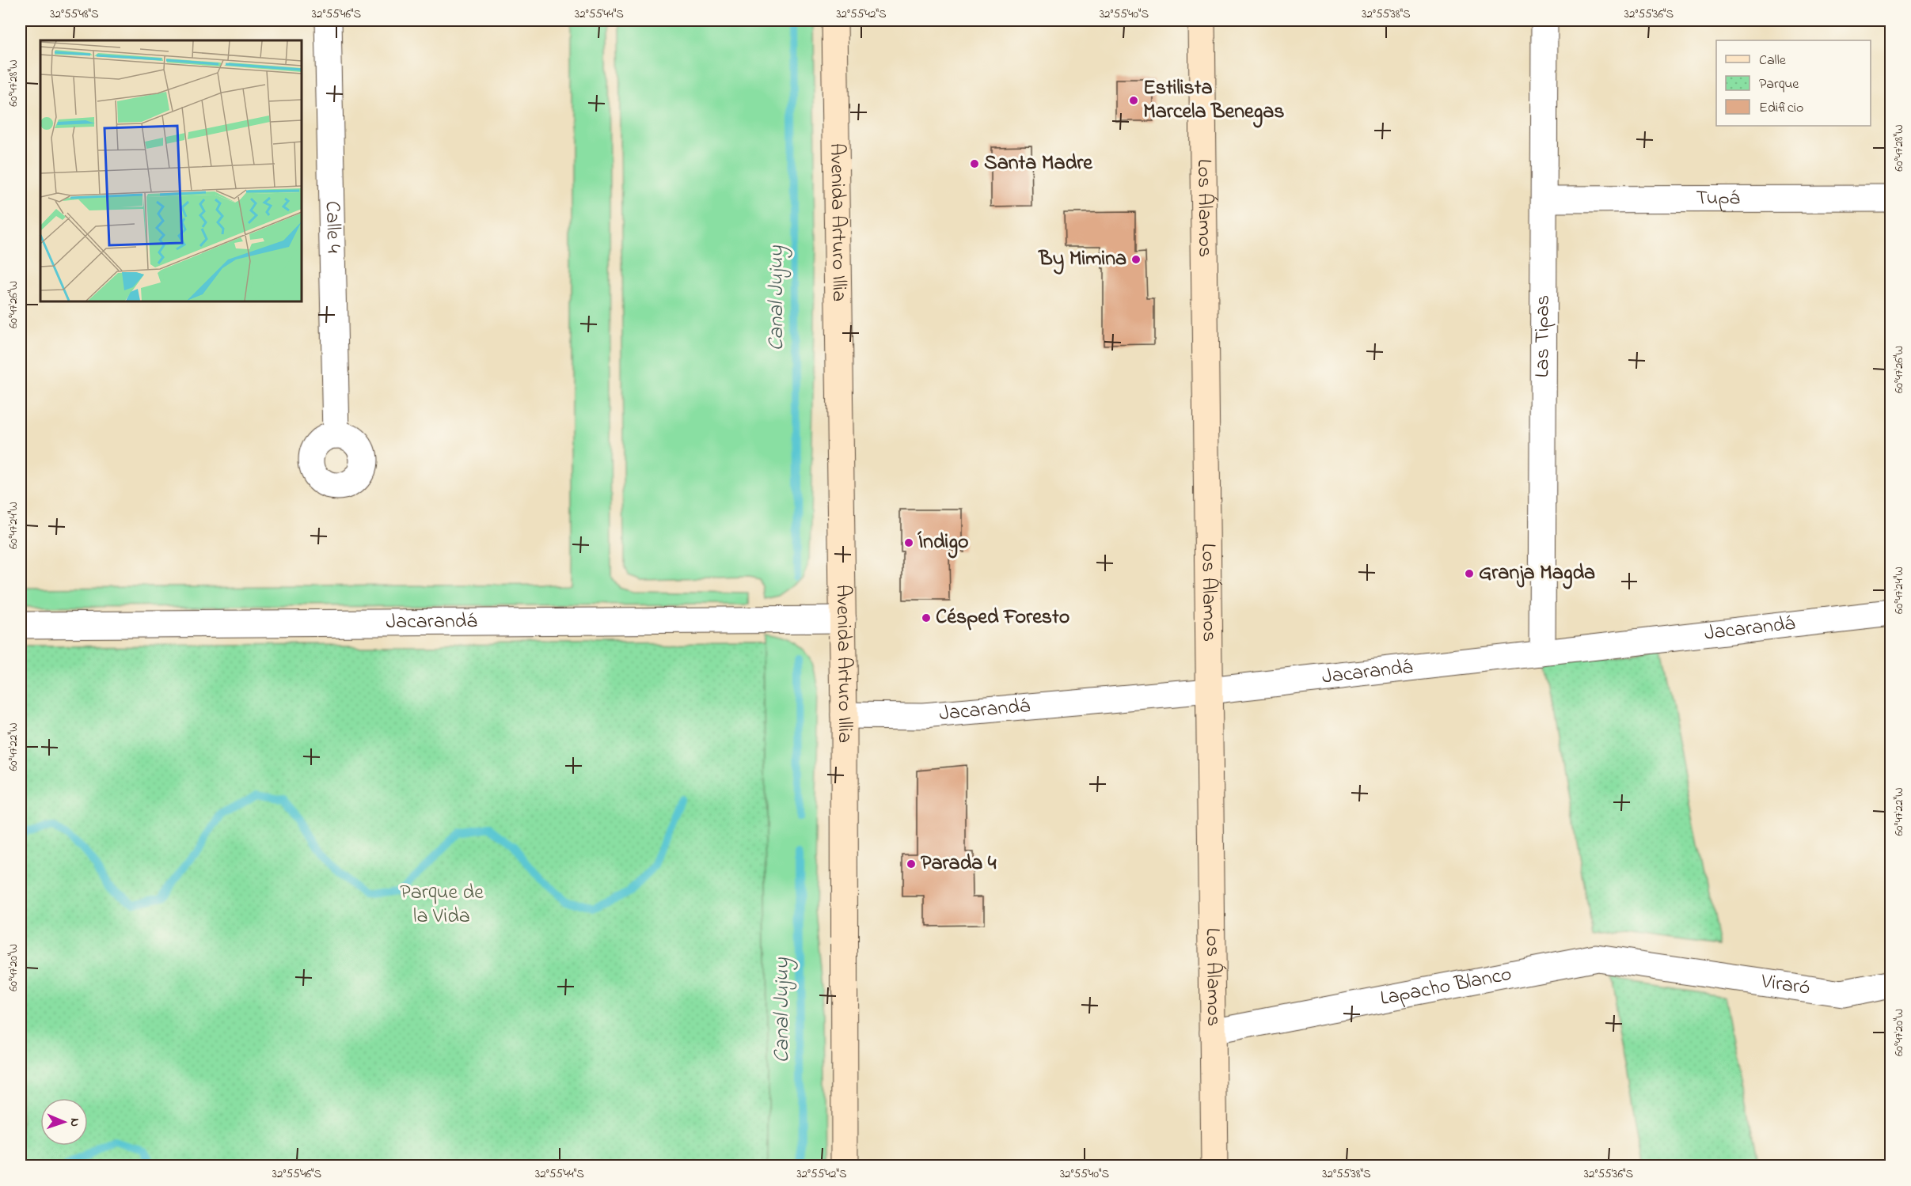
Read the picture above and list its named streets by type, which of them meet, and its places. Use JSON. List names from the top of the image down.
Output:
{
  "streets": {
    "main road": ["Los Álamos", "Avenida Arturo Illia"],
    "street": [
      "Tupá",
      "Calle 4",
      "Las Tipas",
      "Jacarandá",
      "Viraró",
      "Lapacho Blanco"
    ]
  },
  "crossings": [
    ["Tupá", "Las Tipas"],
    ["Los Álamos", "Jacarandá"],
    ["Los Álamos", "Lapacho Blanco"],
    ["Avenida Arturo Illia", "Jacarandá"],
    ["Las Tipas", "Jacarandá"],
    ["Viraró", "Lapacho Blanco"]
  ],
  "water": ["Canal Jujuy"],
  "parks": ["Parque de la Vida"],
  "places": [
    "Estilista Marcela Benegas",
    "Santa Madre",
    "By Mimina",
    "Índigo",
    "Granja Magda",
    "Césped Foresto",
    "Parada 4"
  ],
  "legend": ["Calle", "Parque", "Edificio"],
  "north": "right",
  "coordinates": [
    "32°55'48\"S",
    "32°55'46\"S",
    "32°55'44\"S",
    "32°55'42\"S",
    "32°55'40\"S",
    "32°55'38\"S",
    "32°55'36\"S",
    "60°47'28\"W",
    "60°47'26\"W",
    "60°47'24\"W",
    "60°47'22\"W",
    "60°47'20\"W"
  ]
}
